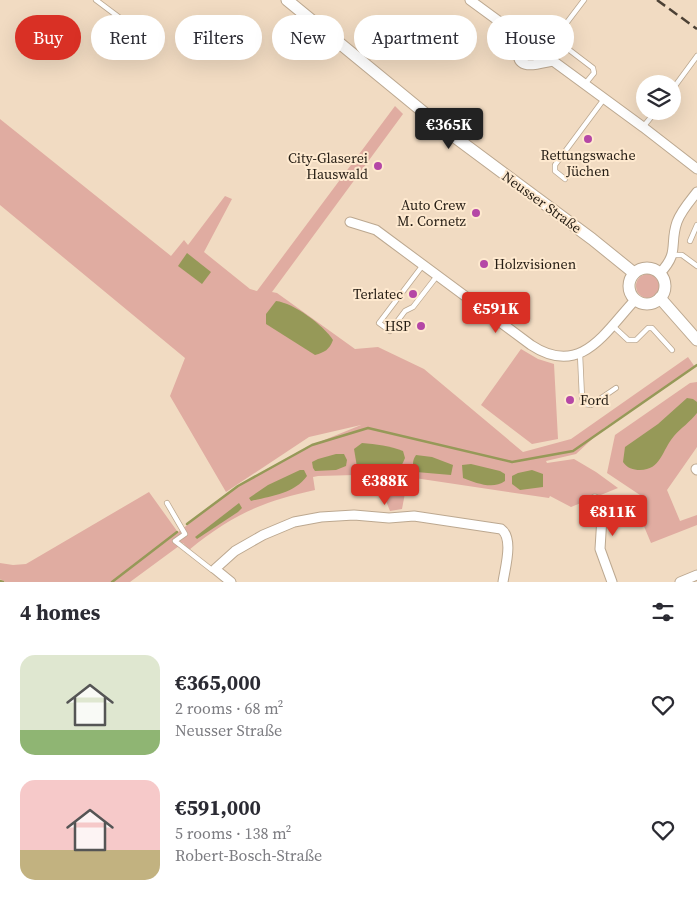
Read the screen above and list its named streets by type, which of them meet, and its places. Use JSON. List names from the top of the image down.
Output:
{
  "streets": {
    "main road": ["Neusser Straße"]
  },
  "places": [
    "Rettungswache Jüchen",
    "City-Glaserei Hauswald",
    "Auto Crew M. Cornetz",
    "Holzvisionen",
    "Terlatec",
    "HSP",
    "Ford"
  ],
  "page": {
    "chip": [
      "Buy",
      "Rent",
      "Filters",
      "New",
      "Apartment",
      "House"
    ],
    "price": [
      "€365K",
      "€591K",
      "€388K",
      "€811K"
    ],
    "heading": "4 homes",
    "list": [
      {
        "name": "€365,000",
        "note": "2 rooms · 68 m² · Neusser Straße"
      },
      {
        "name": "€591,000",
        "note": "5 rooms · 138 m² · Robert-Bosch-Straße"
      }
    ]
  }
}
